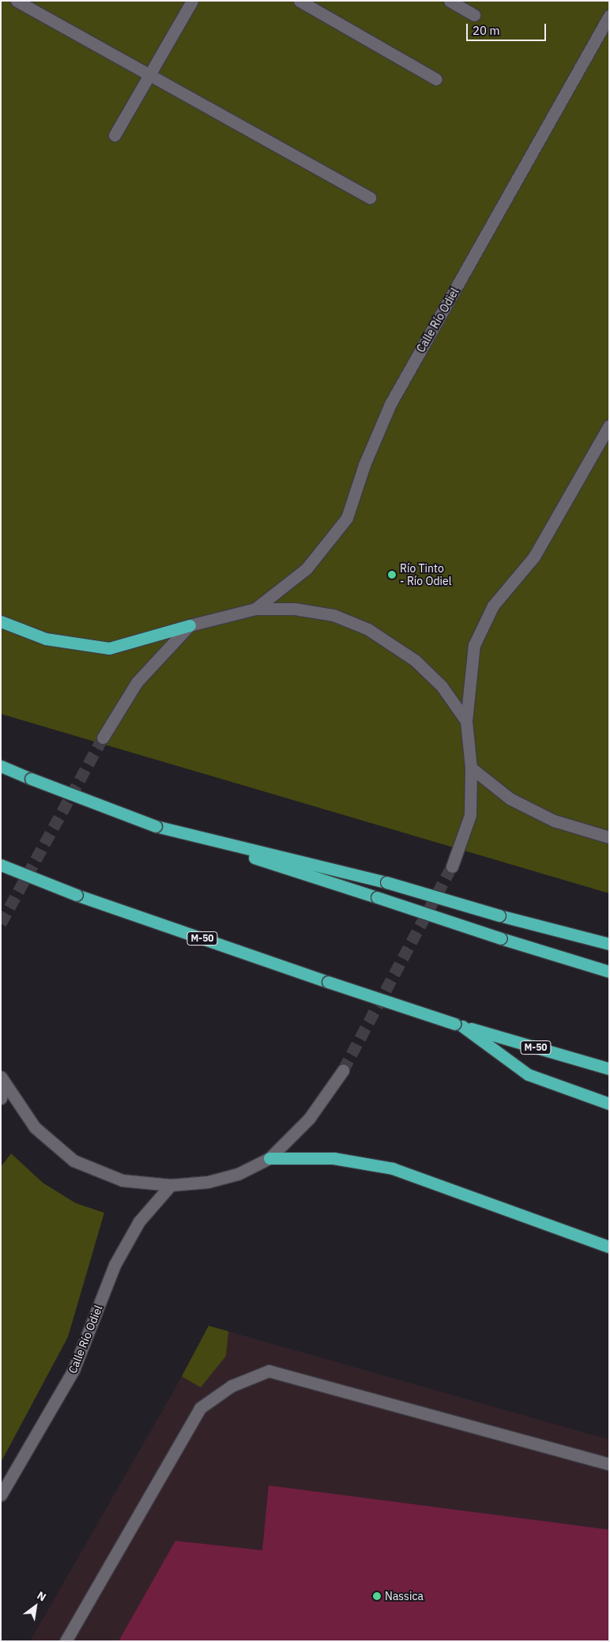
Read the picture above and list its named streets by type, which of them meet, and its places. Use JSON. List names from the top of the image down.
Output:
{
  "streets": {
    "highway": ["M-50"],
    "street": ["Calle Río Odiel"]
  },
  "places": ["Río Tinto - Río Odiel", "Nassica"],
  "scale_bar": "20 m",
  "north": "top right"
}
